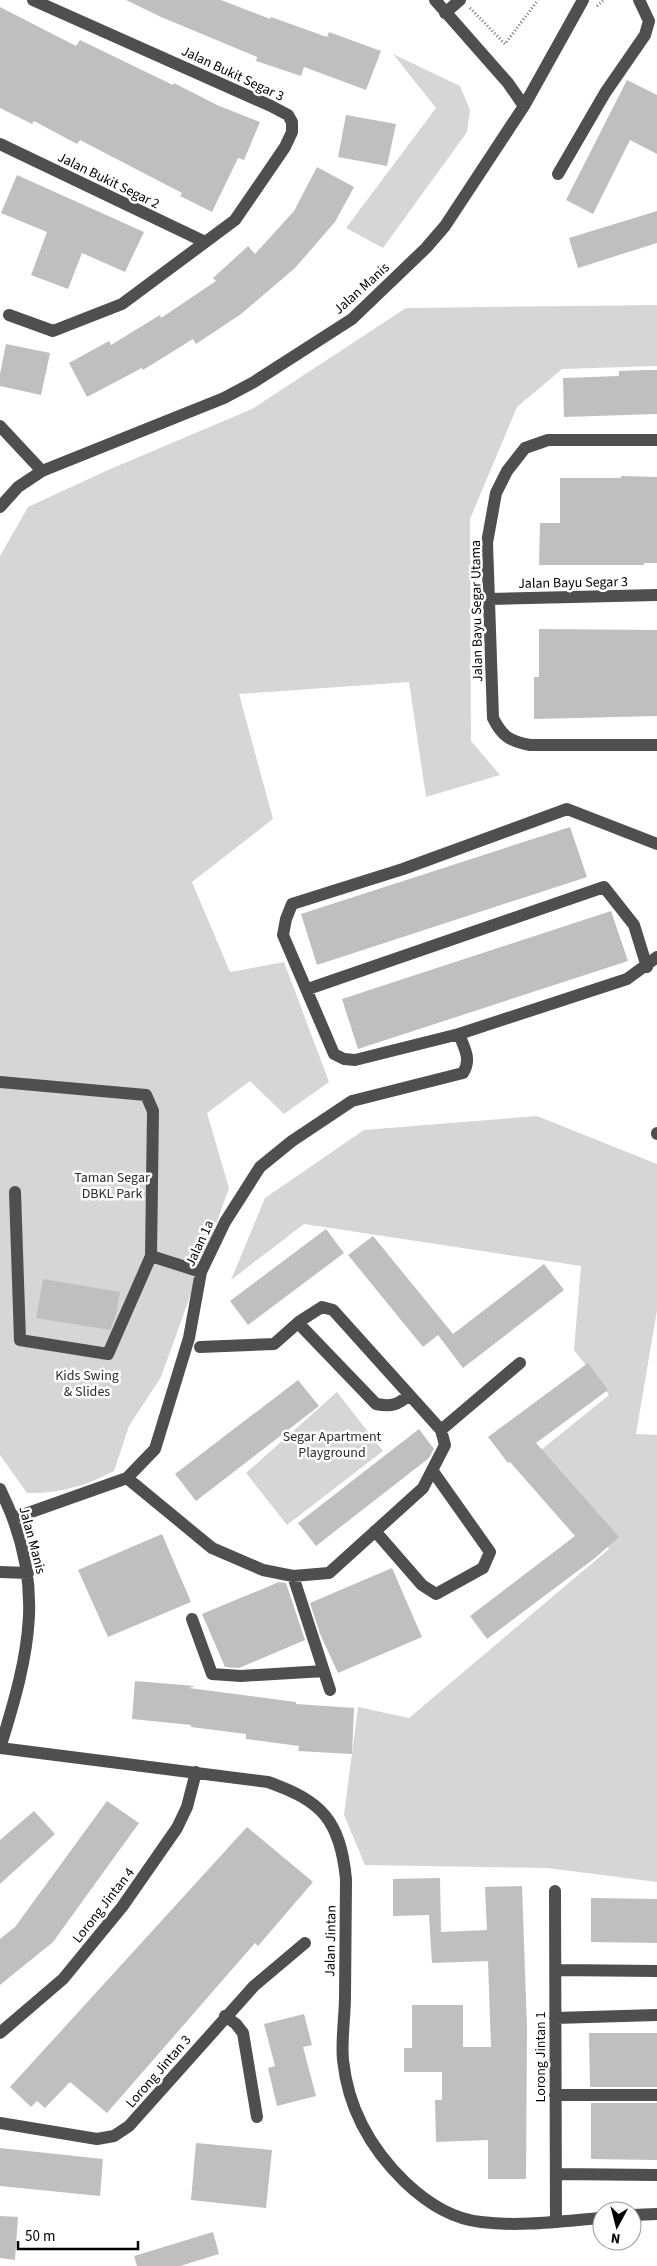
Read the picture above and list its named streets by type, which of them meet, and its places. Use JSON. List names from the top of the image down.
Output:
{
  "streets": {
    "street": [
      "Jalan Bukit Segar 3",
      "Jalan Bukit Segar 2",
      "Jalan Manis",
      "Jalan Bayu Segar 3",
      "Jalan Bayu Segar Utama",
      "Jalan 1a",
      "Lorong Jintan 4",
      "Jalan Jintan",
      "Lorong Jintan 1",
      "Lorong Jintan 3"
    ]
  },
  "crossings": [
    ["Jalan Bukit Segar 3", "Jalan Bukit Segar 2"],
    ["Jalan Manis", "Jalan 1a"],
    ["Jalan Manis", "Jalan Jintan"],
    ["Jalan Bayu Segar 3", "Jalan Bayu Segar Utama"],
    ["Lorong Jintan 4", "Jalan Jintan"],
    ["Jalan Jintan", "Lorong Jintan 1"]
  ],
  "parks": ["Taman Segar DBKL Park", "Kids Swing & Slides", "Segar Apartment Playground"],
  "scale_bar": "50 m",
  "north": "bottom"
}
